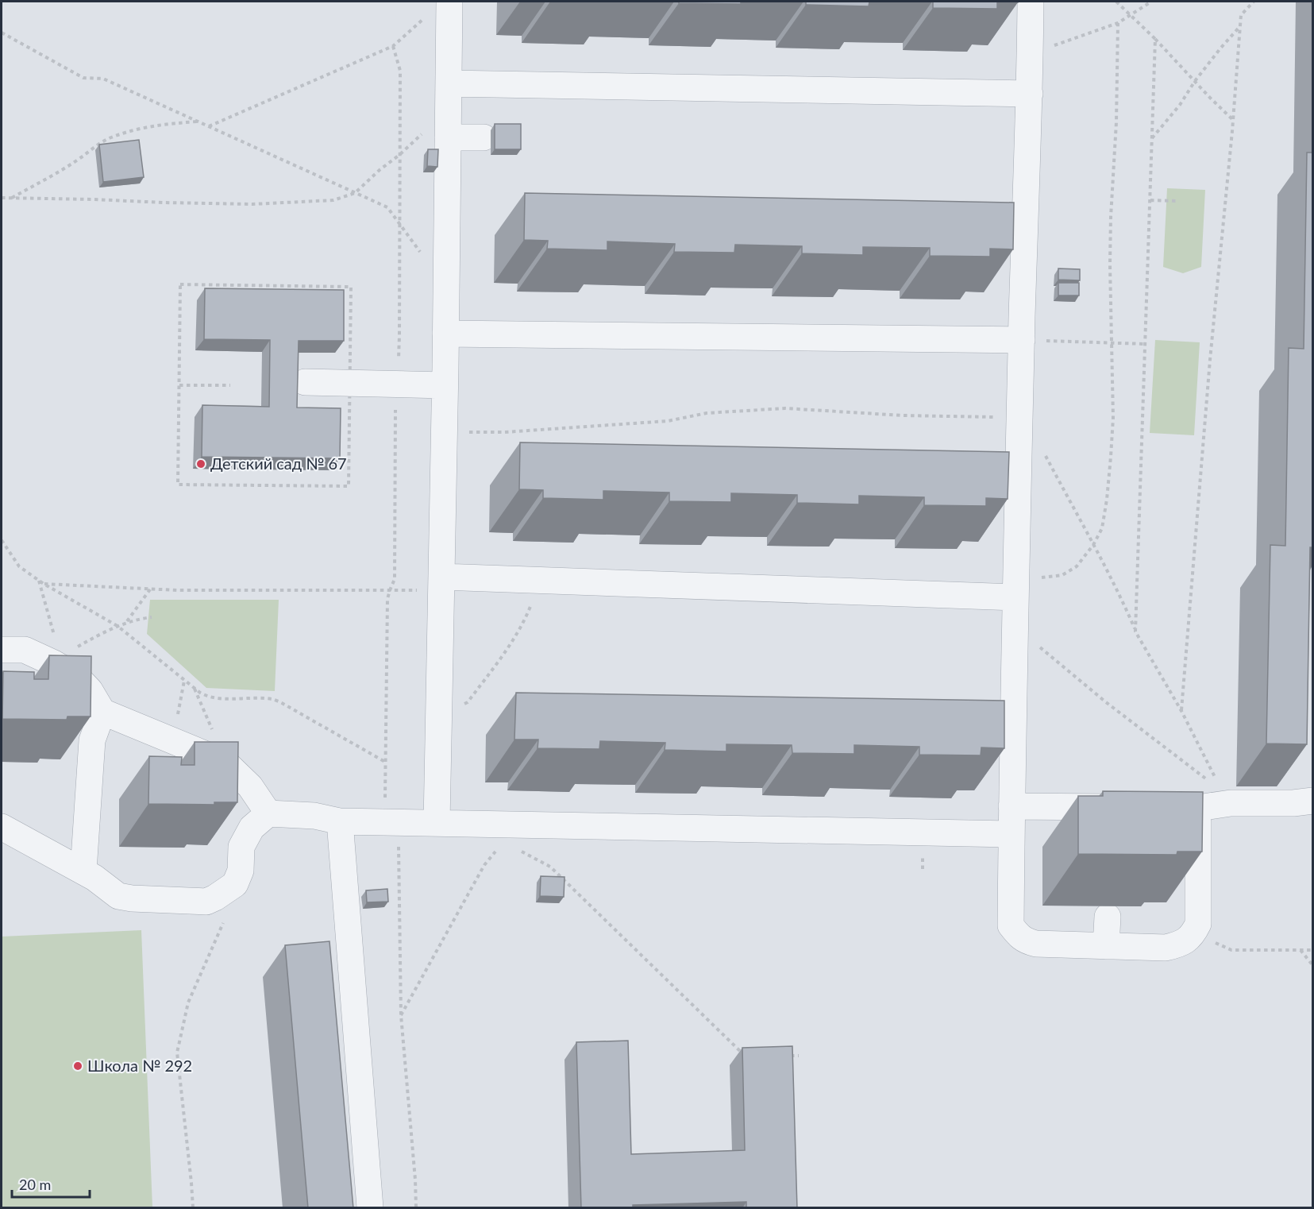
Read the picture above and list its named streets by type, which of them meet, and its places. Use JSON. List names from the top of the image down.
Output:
{
  "places": ["Детский сад № 67", "Школа № 292"],
  "scale_bar": "20 m"
}
